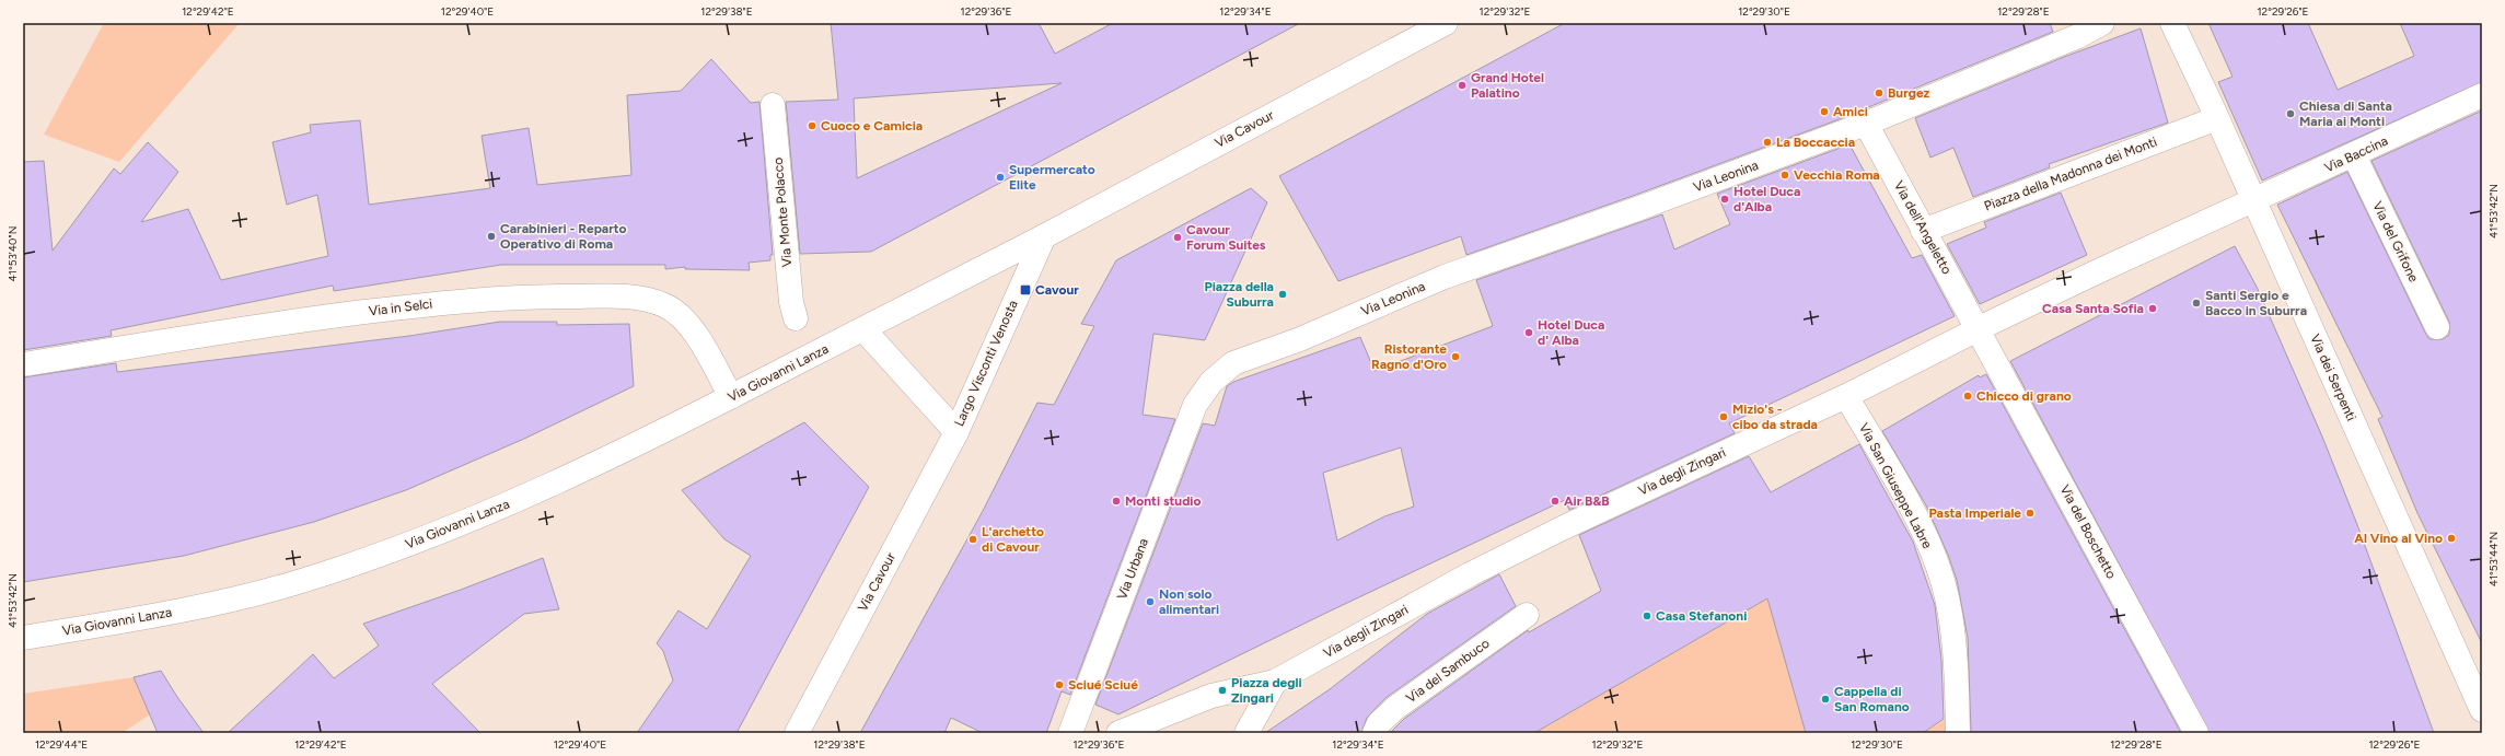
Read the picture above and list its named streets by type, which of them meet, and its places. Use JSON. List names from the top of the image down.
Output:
{
  "streets": {
    "street": [
      "Via Cavour",
      "Via Baccina",
      "Piazza della Madonna dei Monti",
      "Via Leonina",
      "Via Monte Polacco",
      "Via dell'Angeletto",
      "Via del Grifone",
      "Via in Selci",
      "Largo Visconti Venosta",
      "Via Giovanni Lanza",
      "Via dei Serpenti",
      "Via degli Zingari",
      "Via San Giuseppe Labre",
      "Via del Boschetto",
      "Via Urbana",
      "Via del Sambuco"
    ]
  },
  "crossings": [
    ["Via Cavour", "Largo Visconti Venosta"],
    ["Via Baccina", "Via del Grifone"],
    ["Via Baccina", "Via dei Serpenti"],
    ["Via Baccina", "Via degli Zingari"],
    ["Piazza della Madonna dei Monti", "Via dell'Angeletto"],
    ["Piazza della Madonna dei Monti", "Via dei Serpenti"],
    ["Via Leonina", "Via dell'Angeletto"],
    ["Via Leonina", "Via Urbana"],
    ["Via dell'Angeletto", "Via degli Zingari"],
    ["Via dell'Angeletto", "Via del Boschetto"],
    ["Via in Selci", "Via Giovanni Lanza"],
    ["Largo Visconti Venosta", "Via Giovanni Lanza"],
    ["Via dei Serpenti", "Via degli Zingari"],
    ["Via degli Zingari", "Via San Giuseppe Labre"],
    ["Via degli Zingari", "Via del Boschetto"]
  ],
  "places": {
    "other": [
      "Grand Hotel Palatino",
      "Burgez",
      "Amici",
      "Chiesa di Santa Maria ai Monti",
      "Cuoco e Camicia",
      "La Boccaccia",
      "Vecchia Roma",
      "Supermercato Elite",
      "Hotel Duca d'Alba",
      "Carabinieri - Reparto Operativo di Roma",
      "Cavour Forum Suites",
      "Piazza della Suburra",
      "Santi Sergio e Bacco in Suburra",
      "Casa Santa Sofia",
      "Hotel Duca d' Alba",
      "Ristorante Ragno d'Oro",
      "Chicco di grano",
      "Mizio's - cibo da strada",
      "Monti studio",
      "Air B&B",
      "Pasta Imperiale",
      "Al Vino al Vino",
      "L'archetto di Cavour",
      "Non solo alimentari",
      "Casa Stefanoni",
      "Sciué Sciué",
      "Piazza degli Zingari",
      "Cappella di San Romano"
    ],
    "transit": ["Cavour"]
  },
  "coordinates": [
    "12°29'42\"E",
    "12°29'40\"E",
    "12°29'38\"E",
    "12°29'36\"E",
    "12°29'34\"E",
    "12°29'32\"E",
    "12°29'30\"E",
    "12°29'28\"E",
    "12°29'26\"E",
    "41°53'42\"N",
    "41°53'40\"N",
    "41°53'44\"N",
    "12°29'44\"E"
  ]
}
